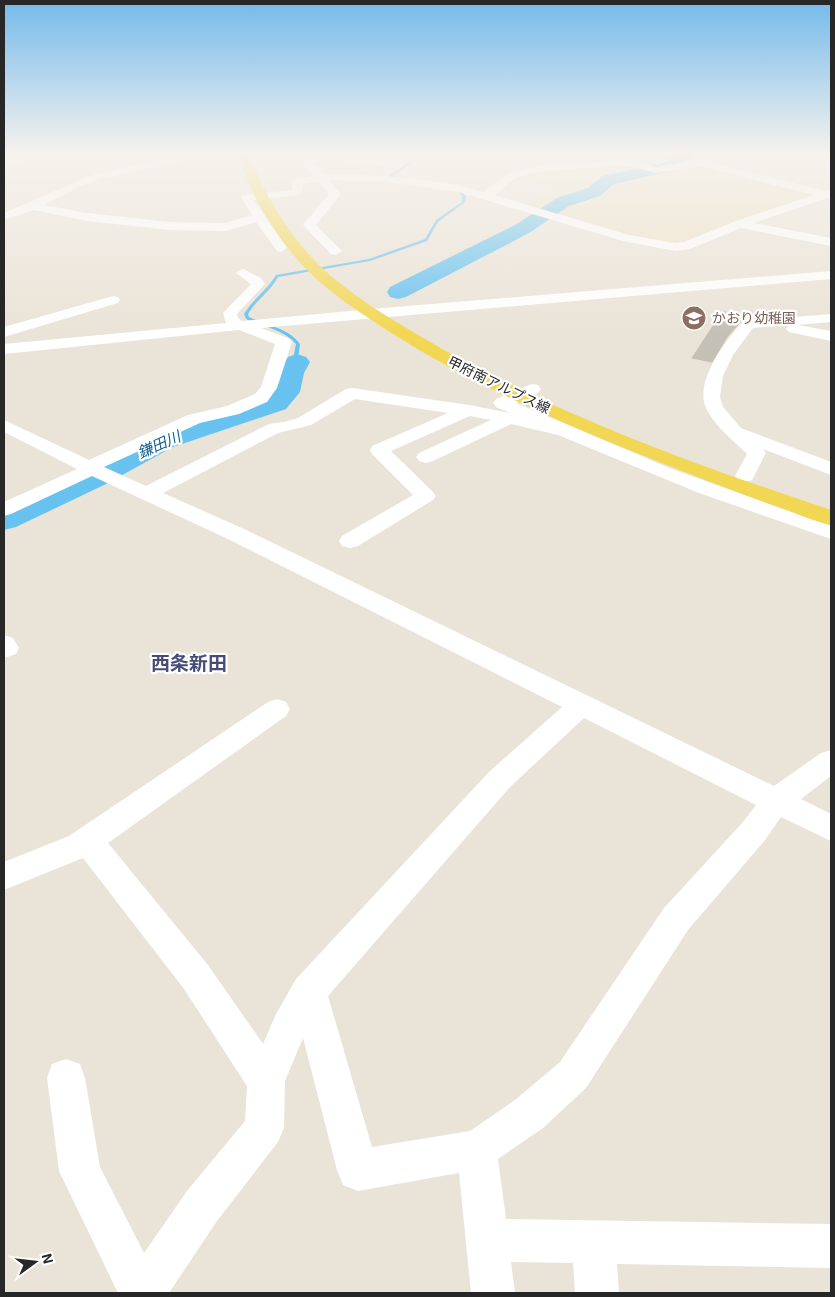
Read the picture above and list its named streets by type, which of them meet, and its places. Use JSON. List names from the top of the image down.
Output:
{
  "streets": {
    "main road": ["甲府南アルプス線"]
  },
  "districts": ["西条新田"],
  "water": ["鎌田川"],
  "places": {
    "school or university": ["かおり幼稚園"]
  },
  "north": "right"
}
